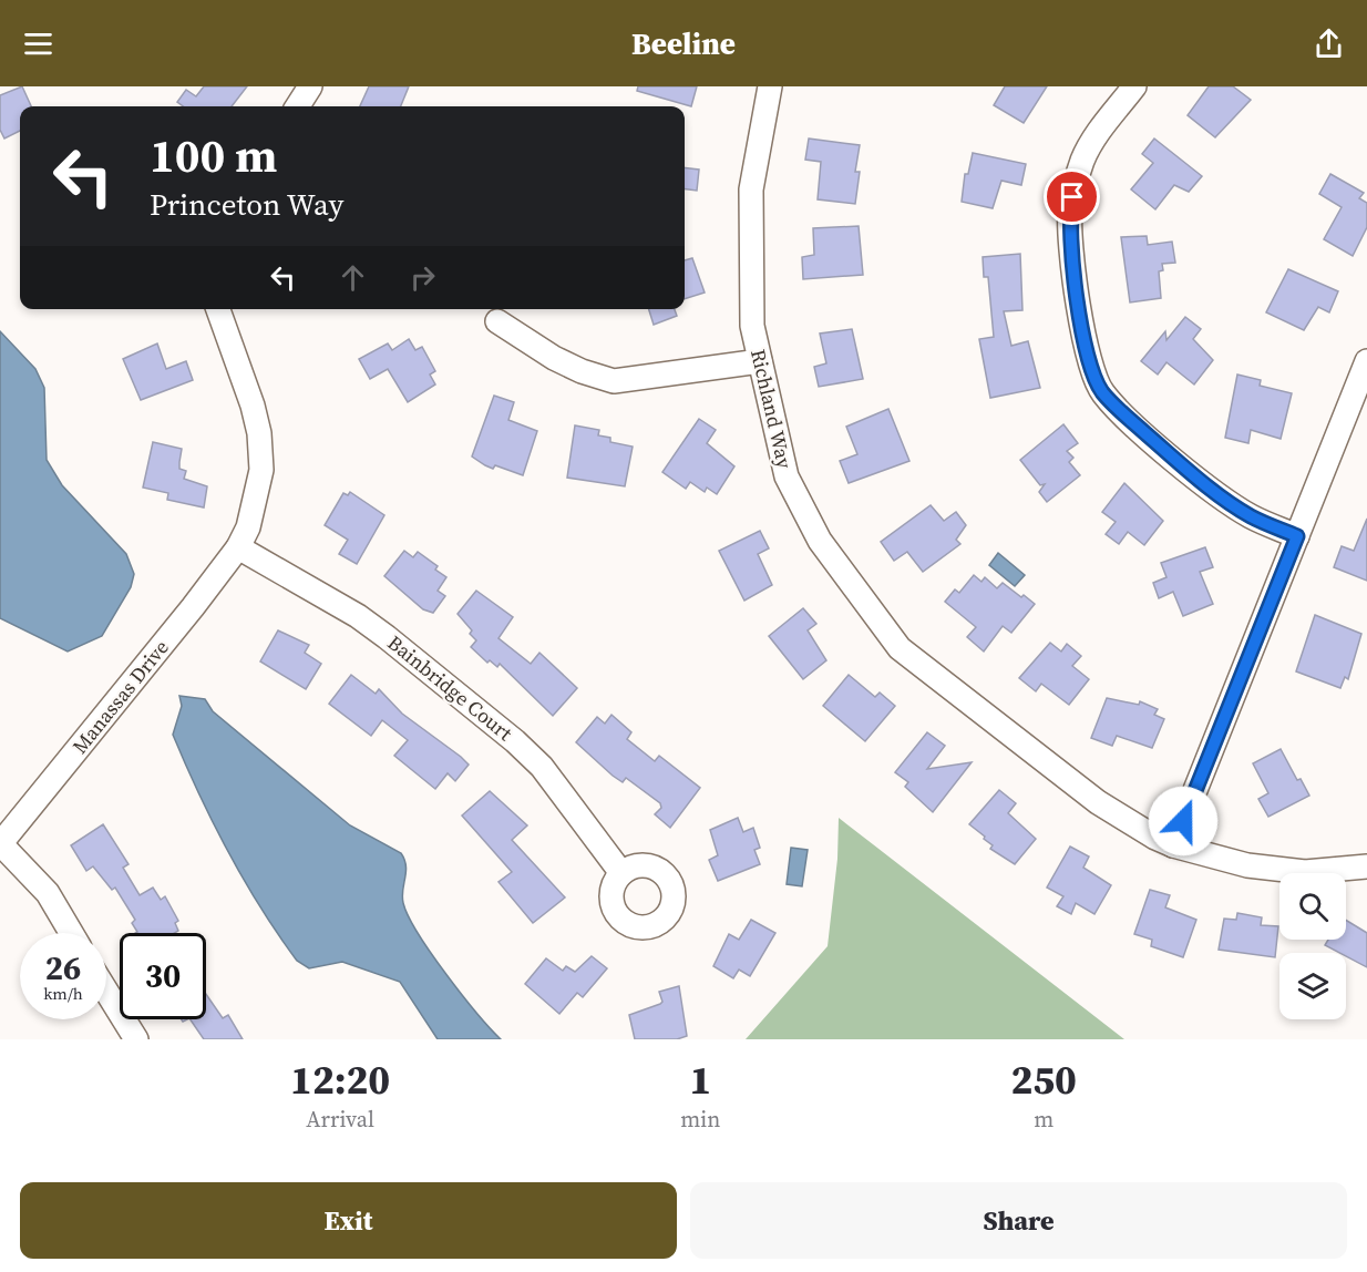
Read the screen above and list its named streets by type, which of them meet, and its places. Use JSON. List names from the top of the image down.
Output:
{
  "streets": {
    "street": ["Richland Way", "Bainbridge Court", "Manassas Drive"]
  },
  "crossings": [
    ["Bainbridge Court", "Manassas Drive"]
  ],
  "page": {
    "header": "Beeline",
    "turn": ["100 m", "Princeton Way"],
    "speed": "26 km/h",
    "limit": "30",
    "eta": [
      "12:20",
      "Arrival",
      "1",
      "min",
      "250",
      "m"
    ],
    "buttons": ["Exit", "Share"]
  }
}
